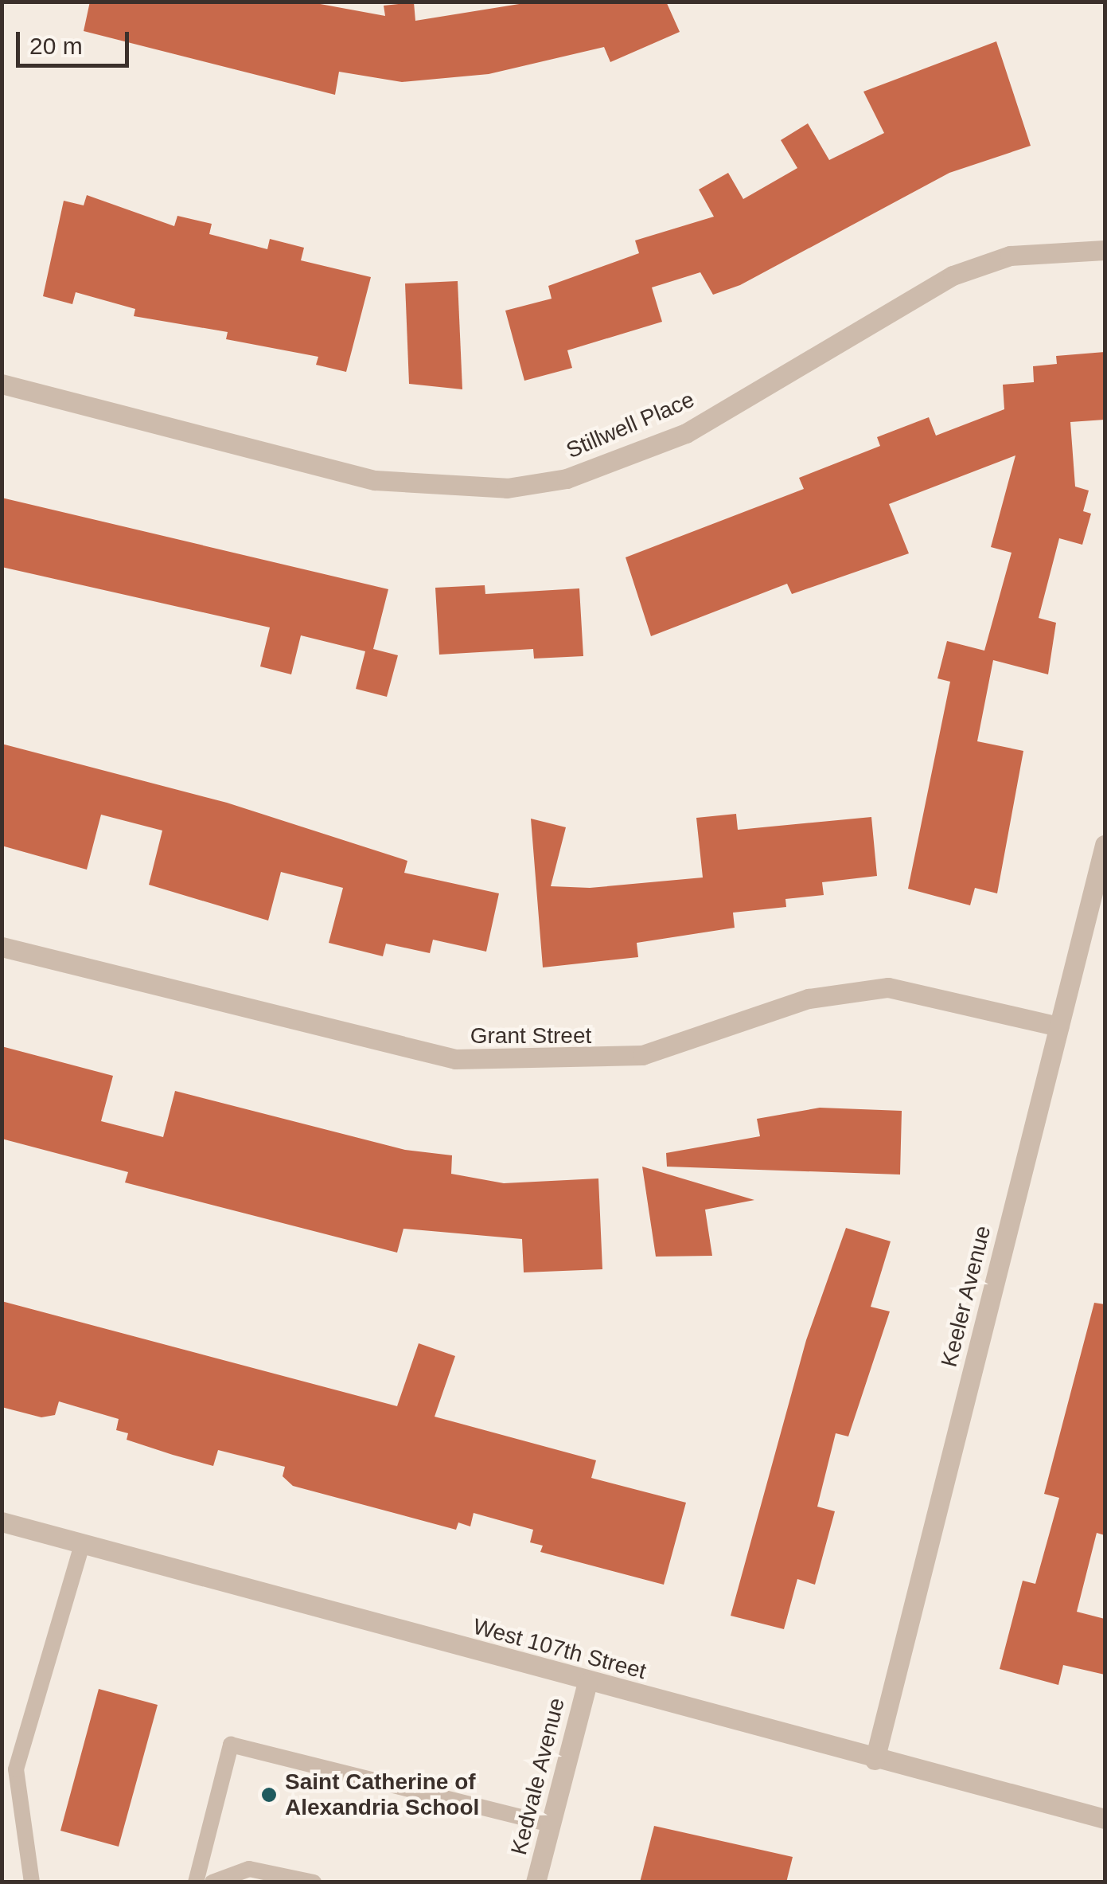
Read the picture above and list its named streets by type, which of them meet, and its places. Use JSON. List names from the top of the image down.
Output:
{
  "streets": {
    "street": [
      "Stillwell Place",
      "Grant Street",
      "Keeler Avenue",
      "West 107th Street",
      "Kedvale Avenue"
    ]
  },
  "crossings": [
    ["Grant Street", "Keeler Avenue"],
    ["Keeler Avenue", "West 107th Street"],
    ["West 107th Street", "Kedvale Avenue"]
  ],
  "places": ["Saint Catherine of Alexandria School"],
  "scale_bar": "20 m"
}
